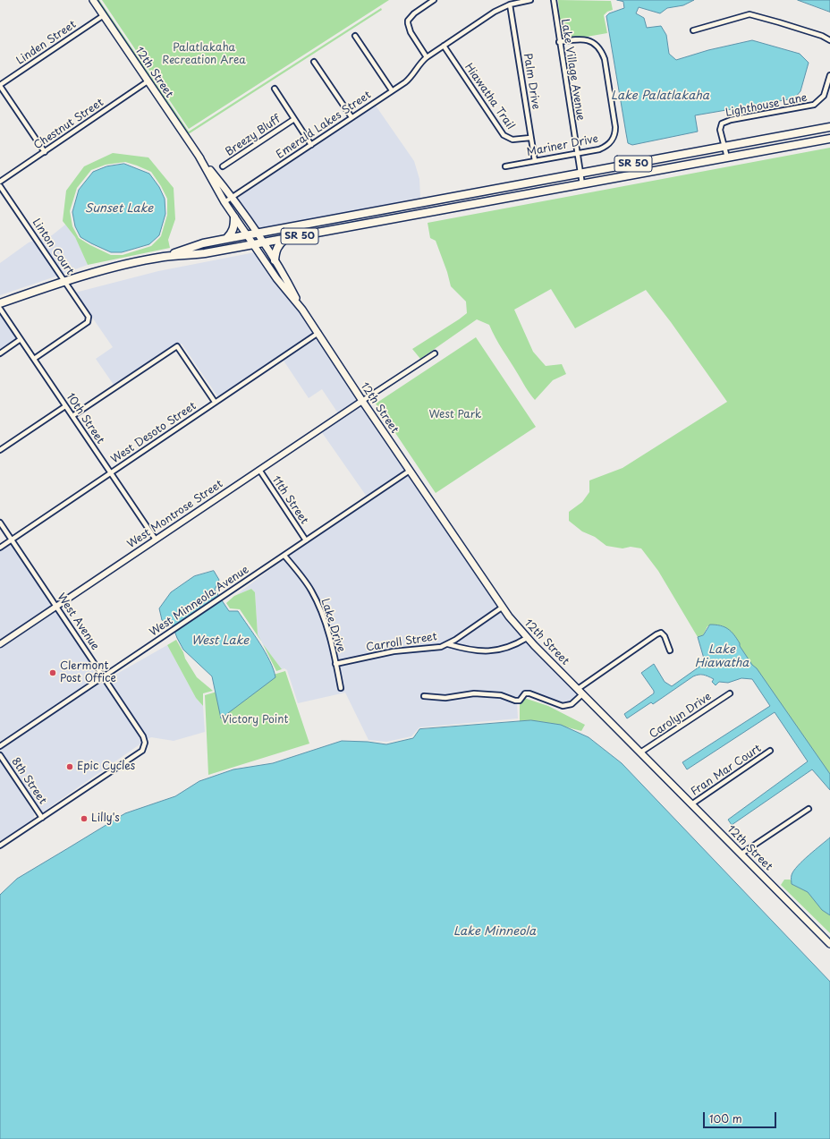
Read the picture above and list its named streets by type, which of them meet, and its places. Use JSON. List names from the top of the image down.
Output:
{
  "streets": {
    "highway": ["SR 50"],
    "main road": ["12th Street"],
    "street": [
      "Linden Street",
      "Lake Village Avenue",
      "Palm Drive",
      "Hiawatha Trail",
      "Lighthouse Lane",
      "Chestnut Street",
      "Emerald Lakes Street",
      "Breezy Bluff",
      "Mariner Drive",
      "Linton Court",
      "10th Street",
      "West Desoto Street",
      "11th Street",
      "West Montrose Street",
      "West Minneola Avenue",
      "West Avenue",
      "Lake Drive",
      "Carroll Street",
      "Carolyn Drive",
      "Fran Mar Court",
      "8th Street"
    ]
  },
  "crossings": [
    ["Linden Street", "12th Street"],
    ["Lake Village Avenue", "Mariner Drive"],
    ["Lake Village Avenue", "SR 50"],
    ["12th Street", "Chestnut Street"],
    ["12th Street", "Emerald Lakes Street"],
    ["12th Street", "SR 50"],
    ["12th Street", "West Desoto Street"],
    ["12th Street", "West Montrose Street"],
    ["12th Street", "West Minneola Avenue"],
    ["12th Street", "Carroll Street"],
    ["12th Street", "Carolyn Drive"],
    ["12th Street", "Fran Mar Court"],
    ["Palm Drive", "Hiawatha Trail"],
    ["Palm Drive", "Mariner Drive"],
    ["Lighthouse Lane", "SR 50"],
    ["SR 50", "Linton Court"],
    ["Linton Court", "10th Street"],
    ["10th Street", "West Desoto Street"],
    ["10th Street", "West Montrose Street"],
    ["West Desoto Street", "West Avenue"],
    ["11th Street", "West Montrose Street"],
    ["11th Street", "West Minneola Avenue"],
    ["West Montrose Street", "West Avenue"],
    ["West Minneola Avenue", "West Avenue"],
    ["West Minneola Avenue", "Lake Drive"],
    ["West Avenue", "8th Street"],
    ["Lake Drive", "Carroll Street"]
  ],
  "water": [
    "Lake Palatlakaha",
    "Sunset Lake",
    "West Lake",
    "Lake Hiawatha",
    "Lake Minneola"
  ],
  "parks": ["Palatlakaha Recreation Area", "West Park", "Victory Point"],
  "places": ["Clermont Post Office", "Epic Cycles", "Lilly's"],
  "scale_bar": "100 m"
}
